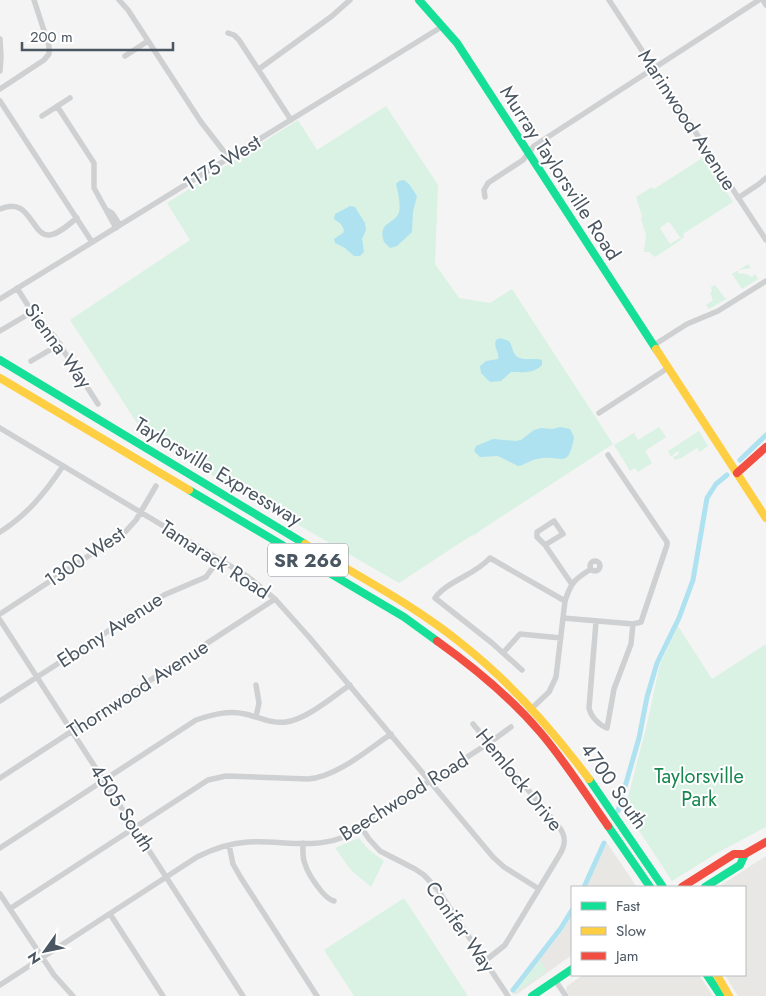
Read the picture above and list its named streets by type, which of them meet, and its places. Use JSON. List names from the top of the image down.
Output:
{
  "streets": {
    "main road": [
      "Murray Taylorsville Road",
      "Taylorsville Expressway",
      "SR 266",
      "4700 South"
    ],
    "street": [
      "Marinwood Avenue",
      "1175 West",
      "Sienna Way",
      "1300 West",
      "Tamarack Road",
      "Ebony Avenue",
      "Thornwood Avenue",
      "Hemlock Drive",
      "Beechwood Road",
      "4505 South",
      "Conifer Way"
    ]
  },
  "crossings": [
    ["1175 West", "Murray Taylorsville Road"],
    ["1175 West", "Sienna Way"],
    ["Taylorsville Expressway", "4700 South"],
    ["1300 West", "Tamarack Road"],
    ["Tamarack Road", "Ebony Avenue"],
    ["Tamarack Road", "Thornwood Avenue"],
    ["Tamarack Road", "Hemlock Drive"],
    ["Tamarack Road", "Beechwood Road"],
    ["Ebony Avenue", "4505 South"],
    ["Thornwood Avenue", "4505 South"],
    ["Hemlock Drive", "Beechwood Road"],
    ["Hemlock Drive", "Conifer Way"],
    ["Beechwood Road", "4505 South"],
    ["Beechwood Road", "Conifer Way"]
  ],
  "parks": ["Taylorsville Park"],
  "legend": ["Fast", "Slow", "Jam"],
  "scale_bar": "200 m",
  "north": "bottom left"
}
